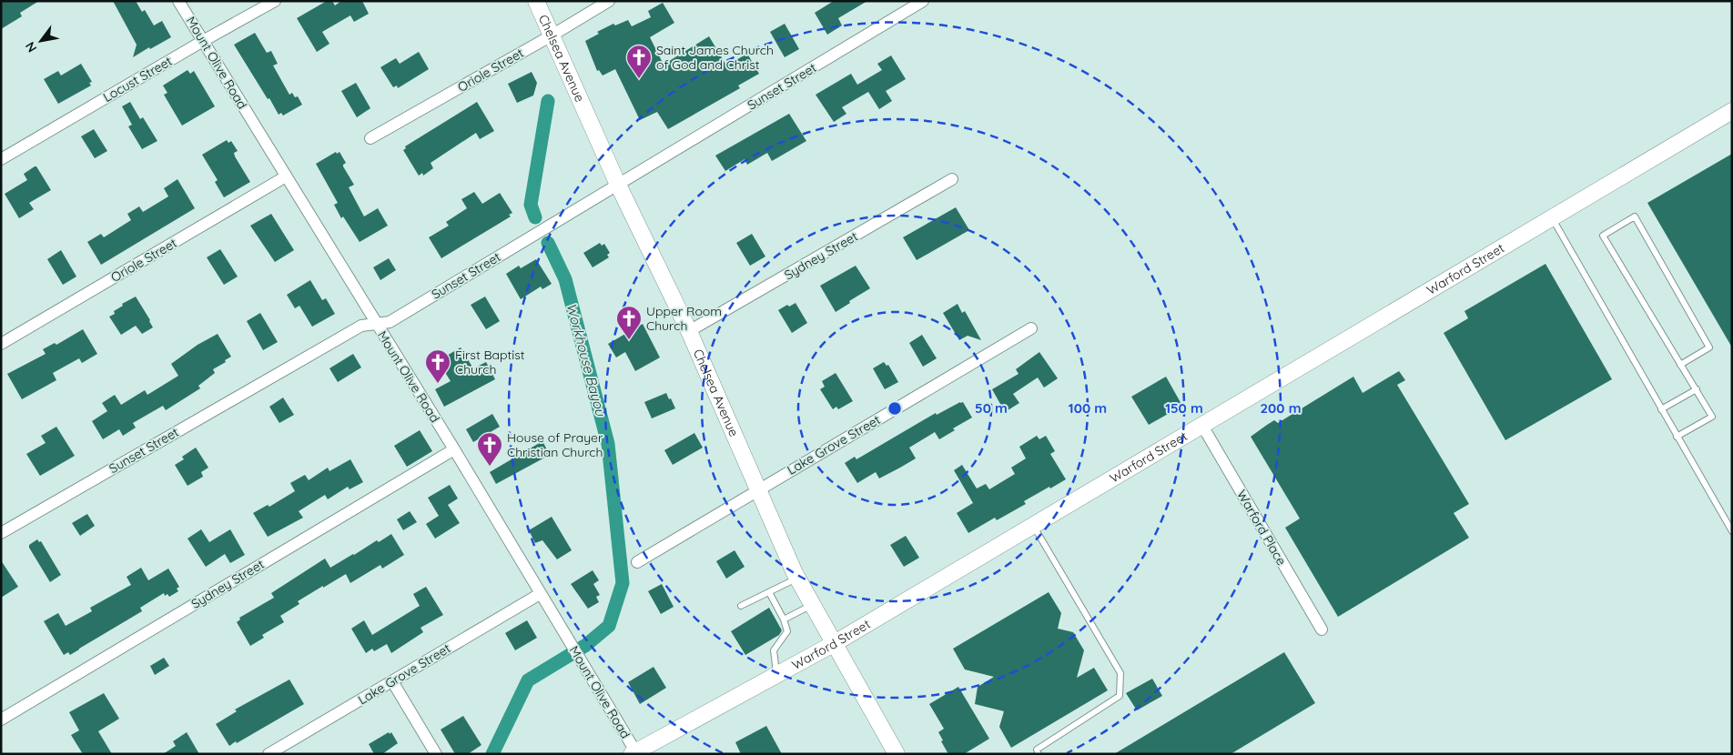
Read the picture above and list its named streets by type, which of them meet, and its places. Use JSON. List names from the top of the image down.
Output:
{
  "streets": {
    "main road": ["Chelsea Avenue", "Warford Street"],
    "street": [
      "Mount Olive Road",
      "Oriole Street",
      "Locust Street",
      "Sunset Street",
      "Sydney Street",
      "Lake Grove Street",
      "Warford Place"
    ]
  },
  "crossings": [
    ["Chelsea Avenue", "Oriole Street"],
    ["Chelsea Avenue", "Sunset Street"],
    ["Chelsea Avenue", "Sydney Street"],
    ["Chelsea Avenue", "Warford Street"],
    ["Chelsea Avenue", "Lake Grove Street"],
    ["Mount Olive Road", "Oriole Street"],
    ["Mount Olive Road", "Locust Street"],
    ["Mount Olive Road", "Sunset Street"],
    ["Mount Olive Road", "Sydney Street"],
    ["Mount Olive Road", "Warford Street"],
    ["Mount Olive Road", "Lake Grove Street"],
    ["Warford Street", "Warford Place"]
  ],
  "water": ["Workhouse Bayou"],
  "places": {
    "church": [
      "Saint James Church of God and Christ",
      "Upper Room Church",
      "First Baptist Church",
      "House of Prayer Christian Church"
    ]
  },
  "north": "bottom left",
  "rings": [
    "50 m",
    "100 m",
    "150 m",
    "200 m"
  ]
}
